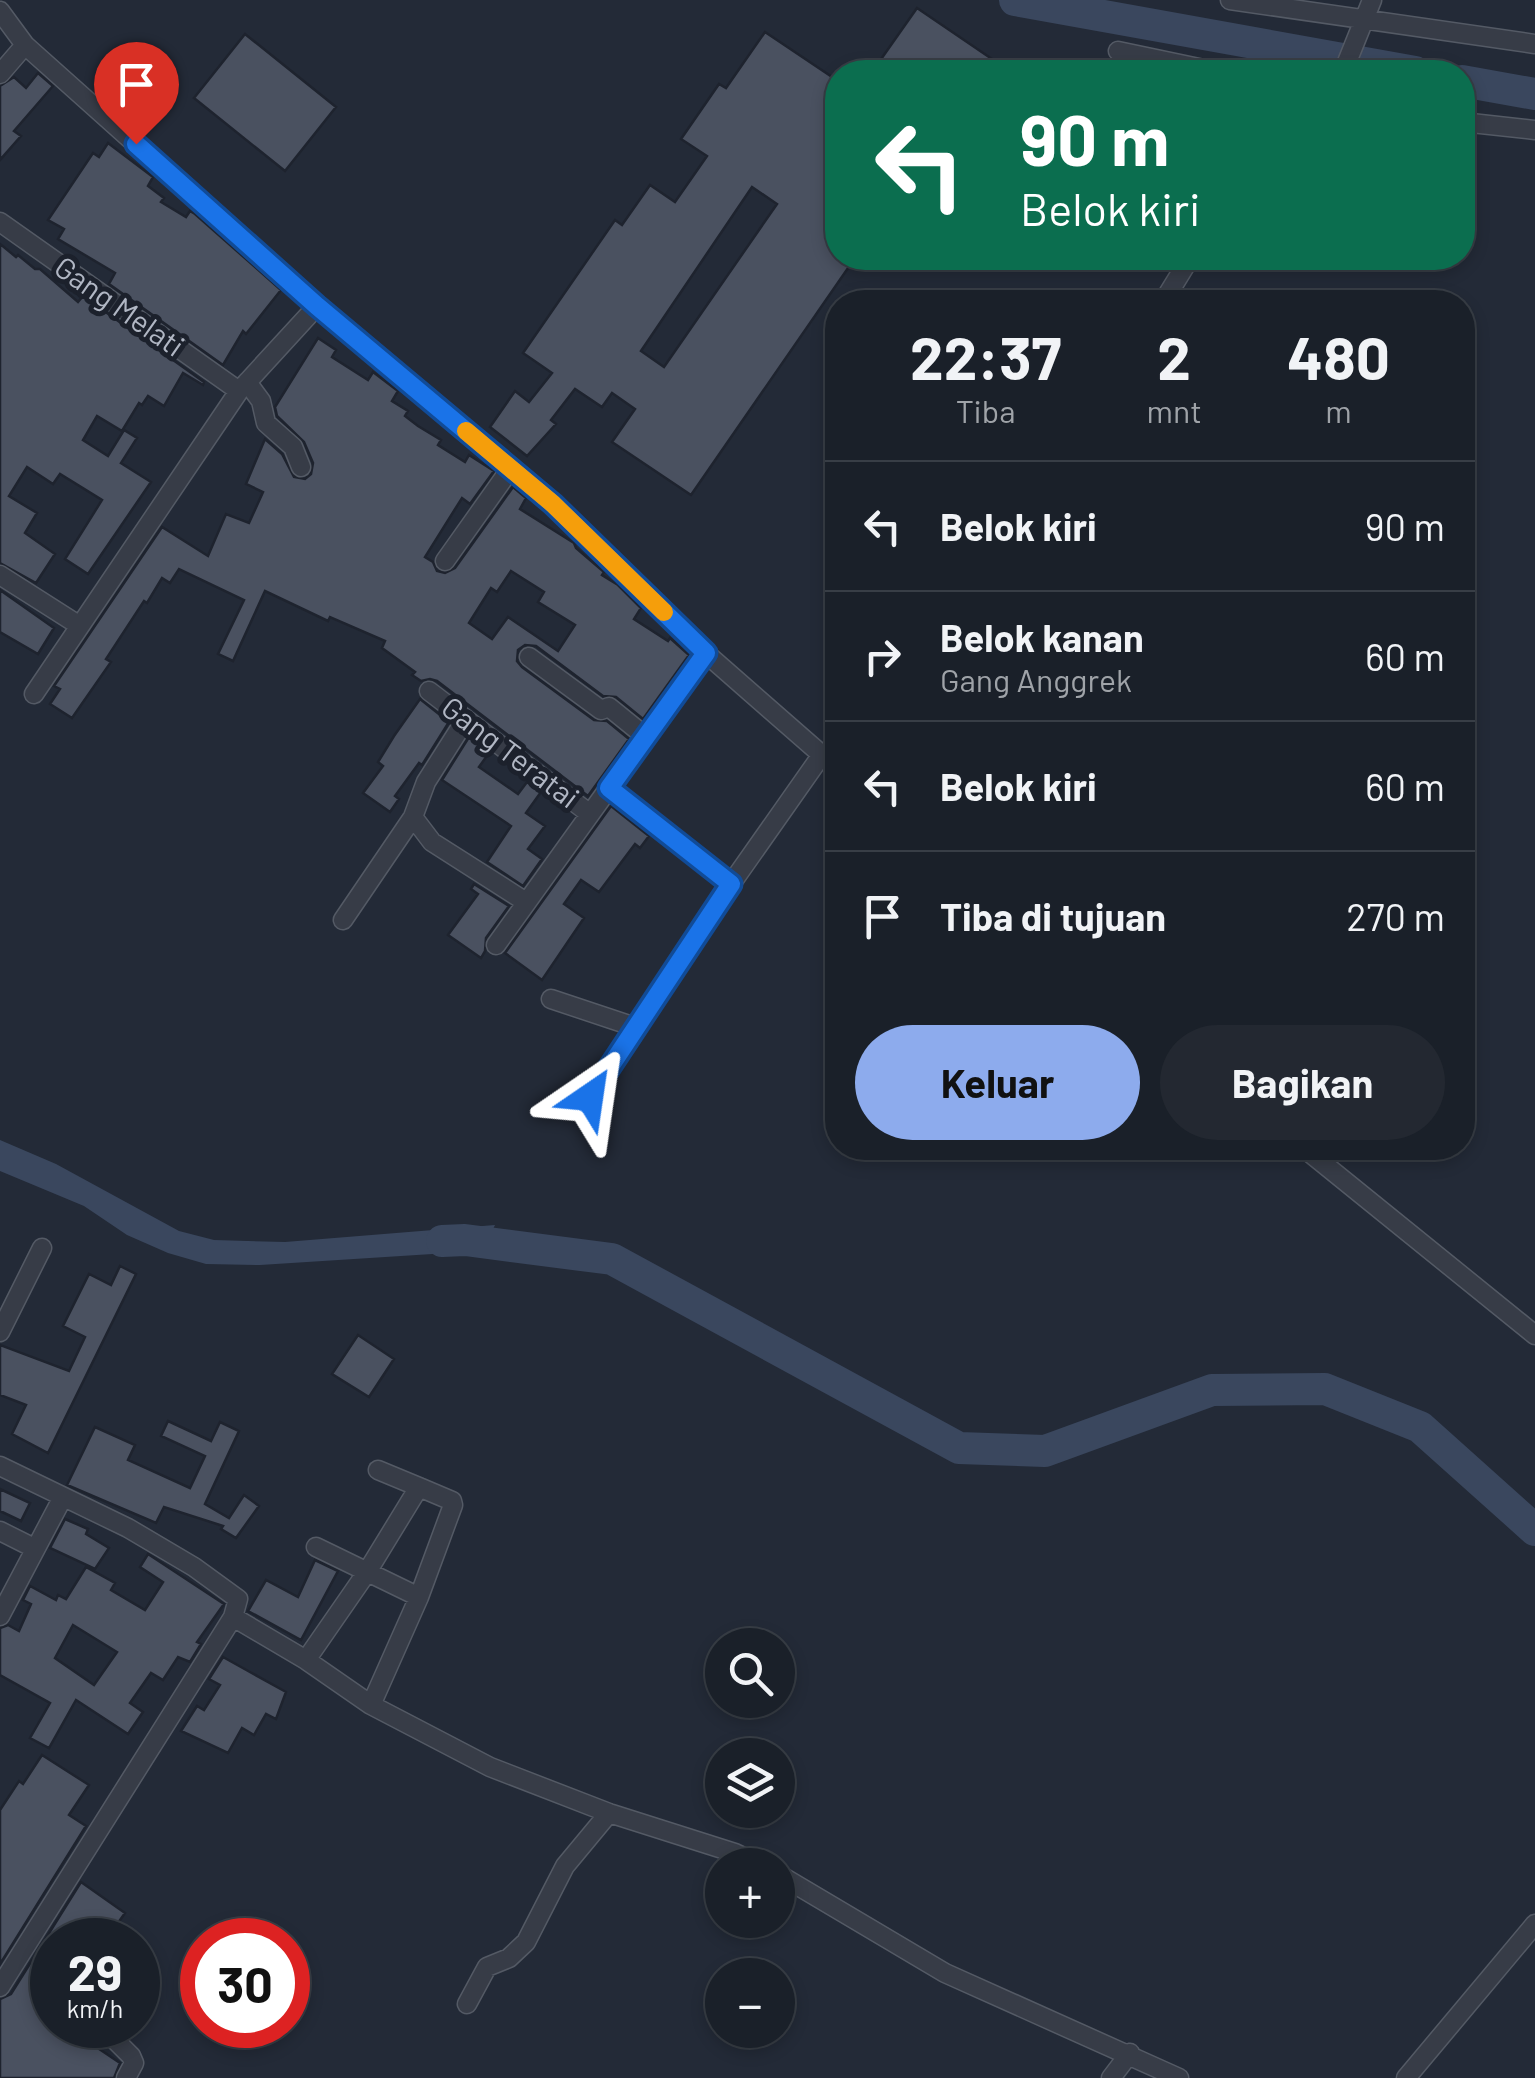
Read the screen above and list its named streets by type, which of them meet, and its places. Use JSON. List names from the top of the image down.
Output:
{
  "streets": {
    "street": ["Gang Melati", "Gang Teratai"]
  },
  "page": {
    "turn": ["90 m", "Belok kiri"],
    "eta": [
      "22:37",
      "Tiba",
      "2",
      "mnt",
      "480",
      "m"
    ],
    "list": [
      {
        "name": "Belok kiri",
        "value": "90 m"
      },
      {
        "name": "Belok kanan",
        "note": "Gang Anggrek",
        "value": "60 m"
      },
      {
        "name": "Belok kiri",
        "value": "60 m"
      },
      {
        "name": "Tiba di tujuan",
        "value": "270 m"
      }
    ],
    "buttons": ["Keluar", "Bagikan"],
    "map_buttons": ["+", "−"],
    "speed": "29 km/h",
    "limit": "30"
  }
}
